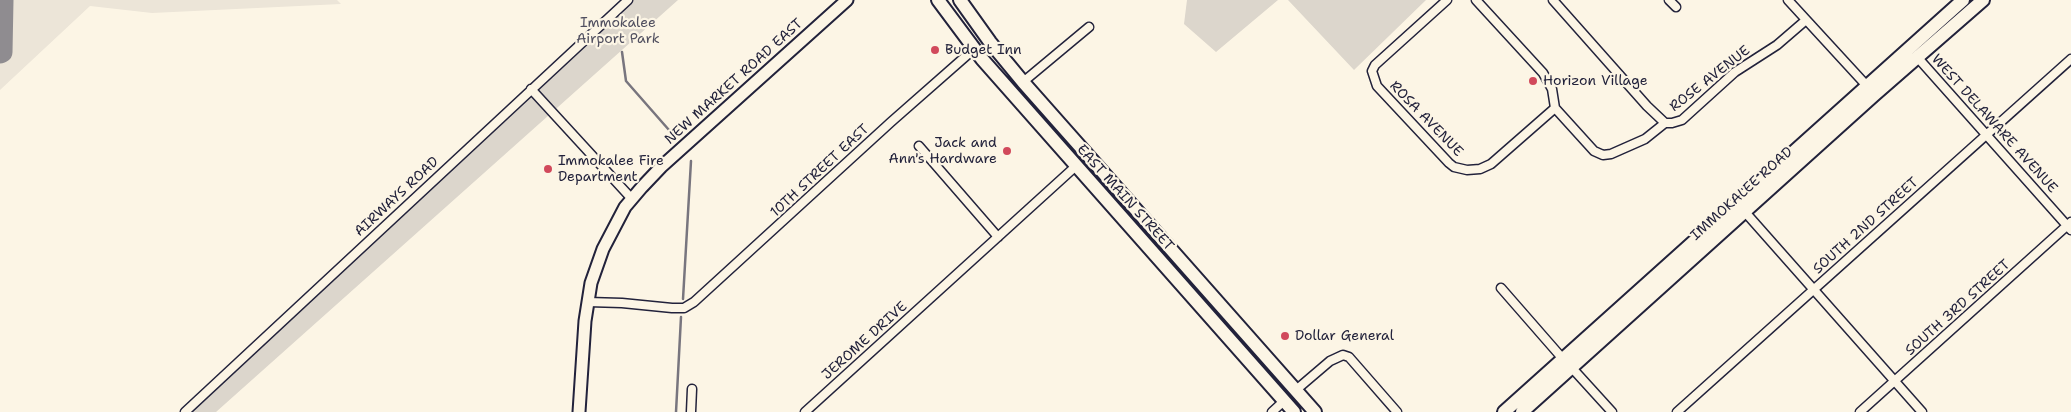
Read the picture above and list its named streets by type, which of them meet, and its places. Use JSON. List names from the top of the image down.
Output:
{
  "streets": {
    "main road": ["NEW MARKET ROAD EAST", "IMMOKALEE ROAD", "EAST MAIN STREET"],
    "street": [
      "ROSE AVENUE",
      "ROSA AVENUE",
      "WEST DELAWARE AVENUE",
      "10TH STREET EAST",
      "AIRWAYS ROAD",
      "SOUTH 2ND STREET",
      "SOUTH 3RD STREET",
      "JEROME DRIVE"
    ]
  },
  "crossings": [
    ["NEW MARKET ROAD EAST", "10TH STREET EAST"],
    ["WEST DELAWARE AVENUE", "IMMOKALEE ROAD"],
    ["WEST DELAWARE AVENUE", "SOUTH 2ND STREET"],
    ["WEST DELAWARE AVENUE", "SOUTH 3RD STREET"],
    ["10TH STREET EAST", "EAST MAIN STREET"],
    ["EAST MAIN STREET", "JEROME DRIVE"]
  ],
  "parks": ["Immokalee Airport Park"],
  "places": [
    "Budget Inn",
    "Horizon Village",
    "Jack and Ann's Hardware",
    "Immokalee Fire Department",
    "Dollar General"
  ]
}
